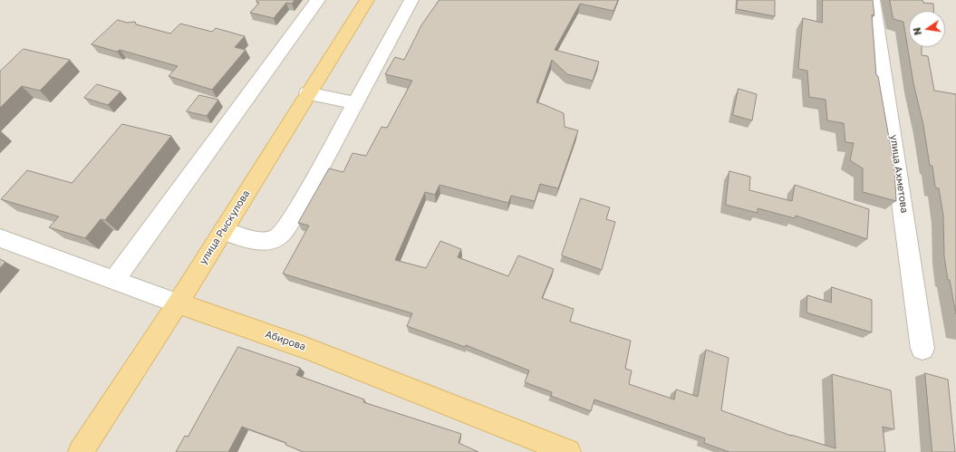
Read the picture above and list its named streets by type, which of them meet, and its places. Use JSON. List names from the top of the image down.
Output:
{
  "streets": {
    "main road": ["улица Рыскулова", "Абирова"],
    "street": ["улица Ахметова"]
  },
  "crossings": [
    ["улица Рыскулова", "Абирова"]
  ],
  "north": "left"
}
